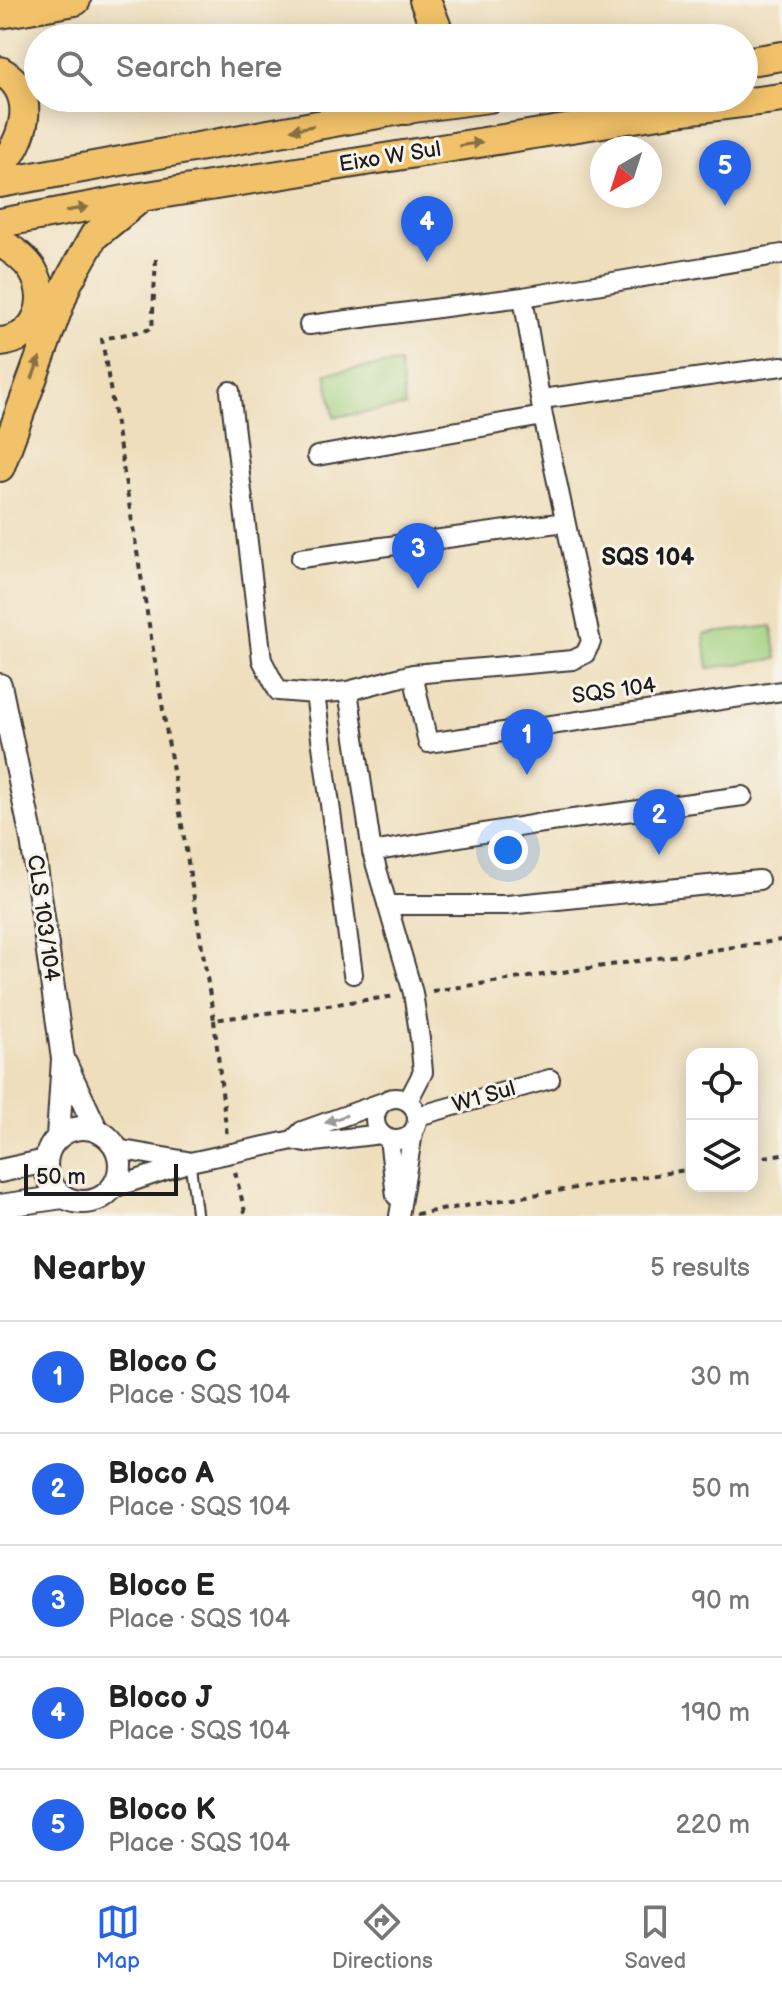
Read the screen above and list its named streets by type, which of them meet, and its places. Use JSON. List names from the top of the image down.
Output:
{
  "streets": {
    "main road": ["Eixo W Sul"],
    "street": ["SQS 104", "CLS 103/104", "W1 Sul"]
  },
  "districts": ["SQS 104"],
  "scale_bar": "50 m",
  "north": "bottom left",
  "page": {
    "search": "Search here",
    "pins": [
      "5",
      "4",
      "3",
      "1",
      "2"
    ],
    "scale": "50 m",
    "heading": ["Nearby", "5 results"],
    "list": [
      {
        "mark": "1",
        "name": "Bloco C",
        "note": "Place · SQS 104",
        "value": "30 m"
      },
      {
        "mark": "2",
        "name": "Bloco A",
        "note": "Place · SQS 104",
        "value": "50 m"
      },
      {
        "mark": "3",
        "name": "Bloco E",
        "note": "Place · SQS 104",
        "value": "90 m"
      },
      {
        "mark": "4",
        "name": "Bloco J",
        "note": "Place · SQS 104",
        "value": "190 m"
      },
      {
        "mark": "5",
        "name": "Bloco K",
        "note": "Place · SQS 104",
        "value": "220 m"
      }
    ],
    "nav": ["Map", "Directions", "Saved"]
  }
}
